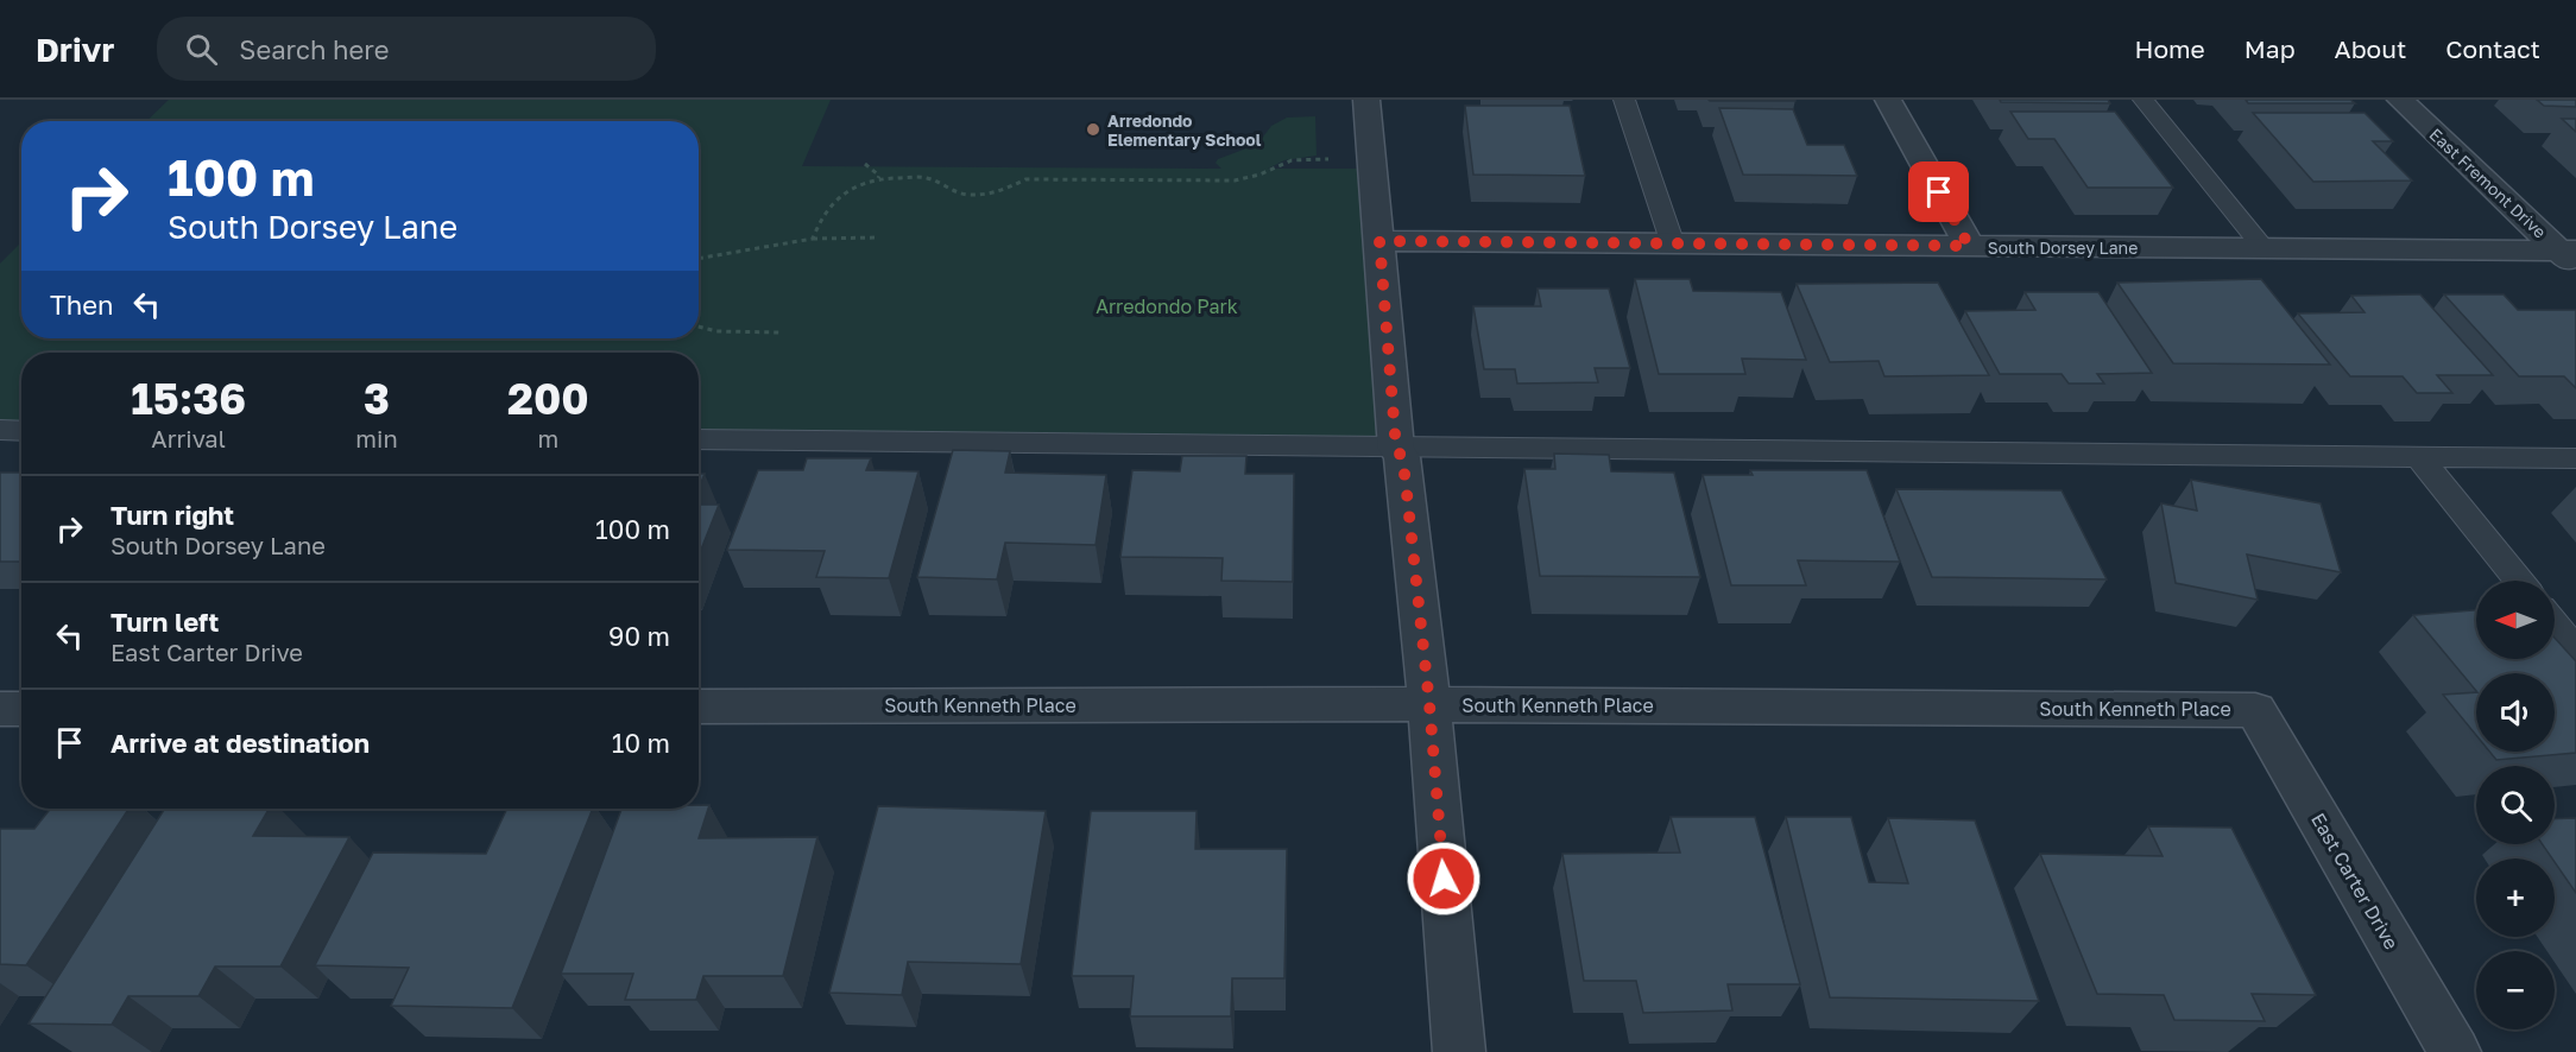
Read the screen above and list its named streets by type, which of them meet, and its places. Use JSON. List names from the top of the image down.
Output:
{
  "streets": {
    "street": [
      "East Fremont Drive",
      "South Dorsey Lane",
      "South Kenneth Place",
      "East Carter Drive"
    ]
  },
  "crossings": [
    ["East Fremont Drive", "South Dorsey Lane"],
    ["South Kenneth Place", "East Carter Drive"]
  ],
  "parks": ["Arredondo Park"],
  "places": ["Arredondo Elementary School"],
  "north": "left",
  "page": {
    "header": "Drivr",
    "search": "Search here",
    "nav": [
      "Home",
      "Map",
      "About",
      "Contact"
    ],
    "turn": ["100 m", "South Dorsey Lane"],
    "then": "Then",
    "eta": [
      "15:36",
      "Arrival",
      "3",
      "min",
      "200",
      "m"
    ],
    "list": [
      {
        "name": "Turn right",
        "note": "South Dorsey Lane",
        "value": "100 m"
      },
      {
        "name": "Turn left",
        "note": "East Carter Drive",
        "value": "90 m"
      },
      {
        "name": "Arrive at destination",
        "value": "10 m"
      }
    ],
    "map_buttons": ["+", "−"]
  }
}
